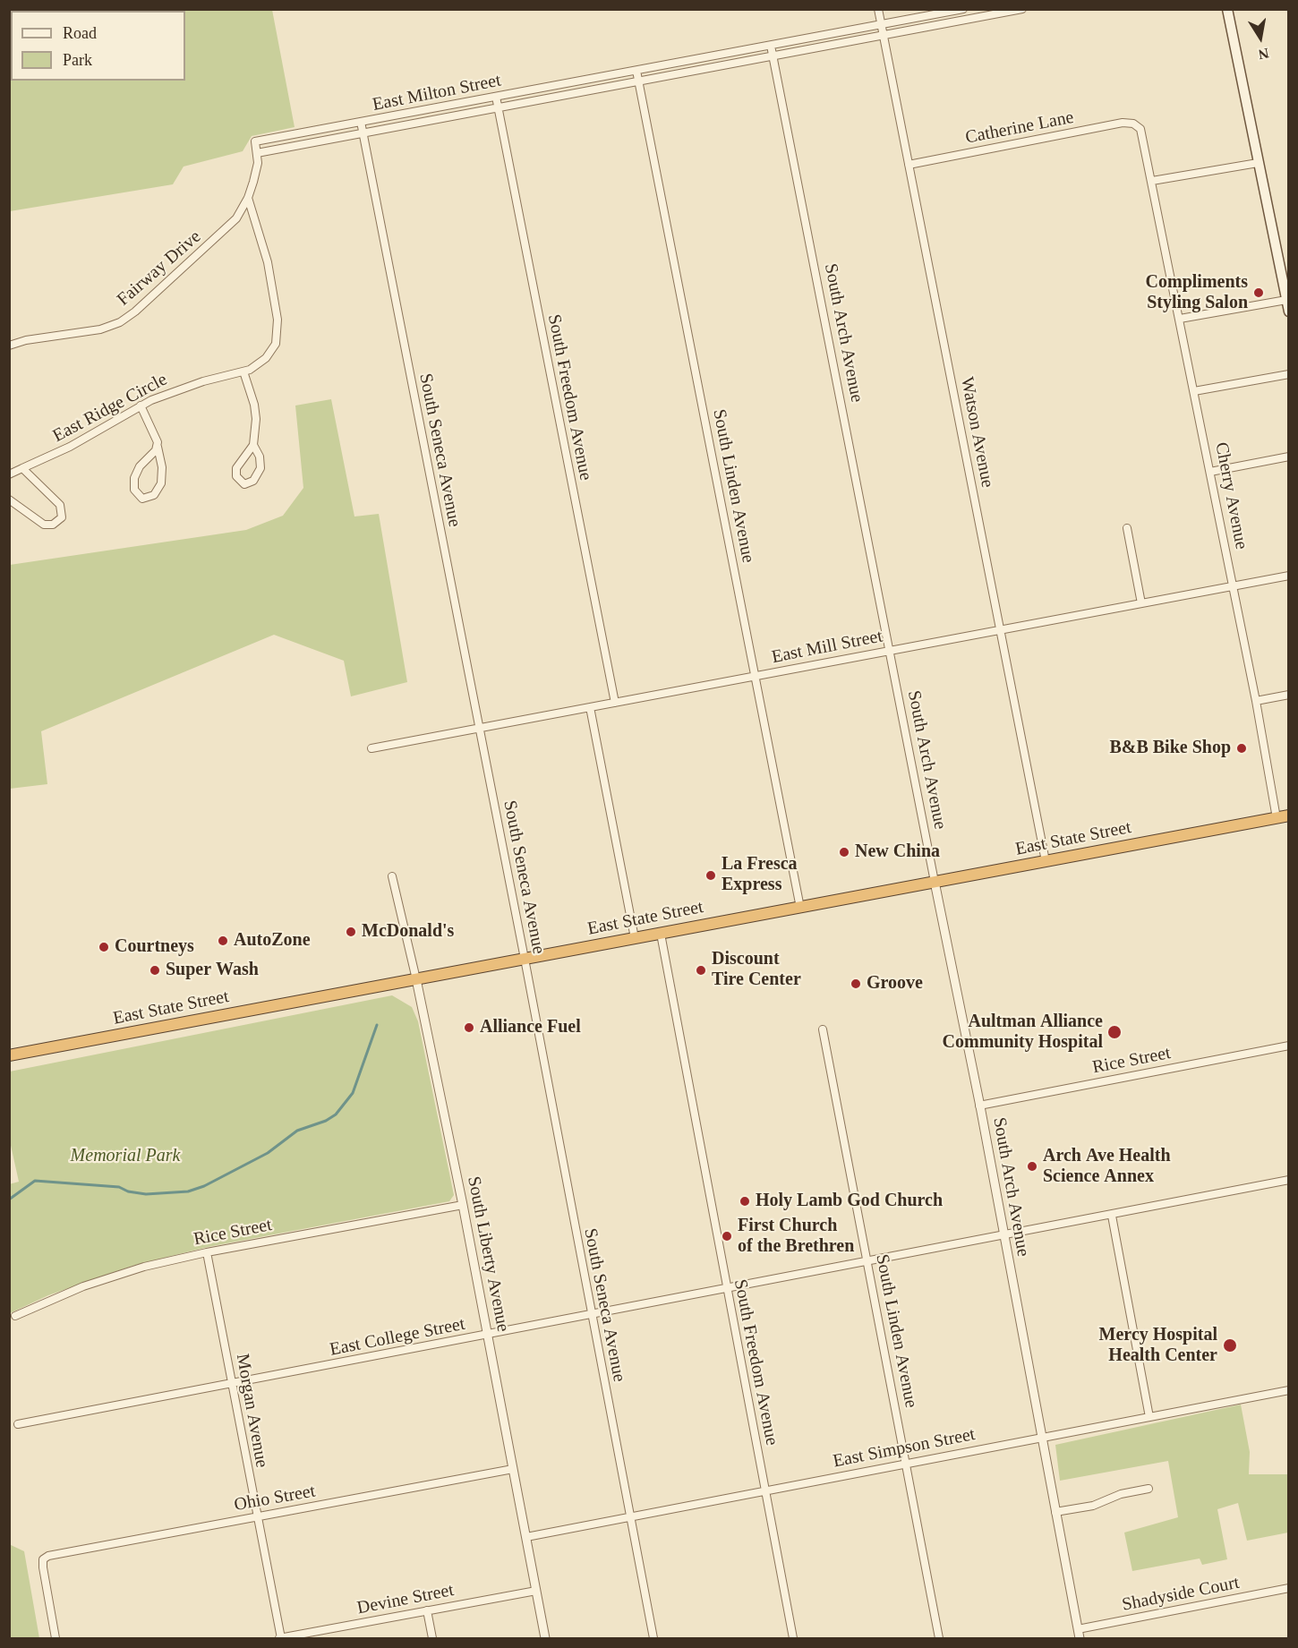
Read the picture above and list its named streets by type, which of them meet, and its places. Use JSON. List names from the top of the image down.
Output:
{
  "streets": {
    "highway": ["East State Street"],
    "street": [
      "East Milton Street",
      "Catherine Lane",
      "Fairway Drive",
      "South Arch Avenue",
      "South Freedom Avenue",
      "East Ridge Circle",
      "Watson Avenue",
      "South Seneca Avenue",
      "South Linden Avenue",
      "Cherry Avenue",
      "East Mill Street",
      "Rice Street",
      "South Liberty Avenue",
      "East College Street",
      "Morgan Avenue",
      "East Simpson Street",
      "Ohio Street",
      "Shadyside Court",
      "Devine Street"
    ]
  },
  "crossings": [
    ["East Milton Street", "South Arch Avenue"],
    ["East Milton Street", "South Freedom Avenue"],
    ["East Milton Street", "Watson Avenue"],
    ["East Milton Street", "South Seneca Avenue"],
    ["East Milton Street", "South Linden Avenue"],
    ["Catherine Lane", "Watson Avenue"],
    ["Catherine Lane", "Cherry Avenue"],
    ["Fairway Drive", "East Ridge Circle"],
    ["South Arch Avenue", "East Mill Street"],
    ["South Arch Avenue", "East State Street"],
    ["South Arch Avenue", "Rice Street"],
    ["South Arch Avenue", "East College Street"],
    ["South Arch Avenue", "East Simpson Street"],
    ["South Arch Avenue", "Shadyside Court"],
    ["South Freedom Avenue", "East Mill Street"],
    ["South Freedom Avenue", "East State Street"],
    ["South Freedom Avenue", "East College Street"],
    ["South Freedom Avenue", "East Simpson Street"],
    ["Watson Avenue", "East Mill Street"],
    ["Watson Avenue", "East State Street"],
    ["South Seneca Avenue", "East Mill Street"],
    ["South Seneca Avenue", "East State Street"],
    ["South Seneca Avenue", "East College Street"],
    ["South Seneca Avenue", "East Simpson Street"],
    ["South Linden Avenue", "East Mill Street"],
    ["South Linden Avenue", "East State Street"],
    ["South Linden Avenue", "East College Street"],
    ["South Linden Avenue", "East Simpson Street"],
    ["Cherry Avenue", "East Mill Street"],
    ["Cherry Avenue", "East State Street"],
    ["East State Street", "South Liberty Avenue"],
    ["Rice Street", "South Liberty Avenue"],
    ["Rice Street", "Morgan Avenue"],
    ["South Liberty Avenue", "East College Street"],
    ["South Liberty Avenue", "East Simpson Street"],
    ["South Liberty Avenue", "Ohio Street"],
    ["South Liberty Avenue", "Devine Street"],
    ["East College Street", "Morgan Avenue"],
    ["Morgan Avenue", "Ohio Street"],
    ["Morgan Avenue", "Devine Street"]
  ],
  "parks": ["Memorial Park"],
  "places": [
    "Compliments Styling Salon",
    "B&B Bike Shop",
    "New China",
    "La Fresca Express",
    "McDonald's",
    "AutoZone",
    "Courtneys",
    "Super Wash",
    "Discount Tire Center",
    "Groove",
    "Alliance Fuel",
    "Aultman Alliance Community Hospital",
    "Arch Ave Health Science Annex",
    "Holy Lamb God Church",
    "First Church of the Brethren",
    "Mercy Hospital Health Center"
  ],
  "legend": ["Road", "Park"],
  "north": "bottom"
}
